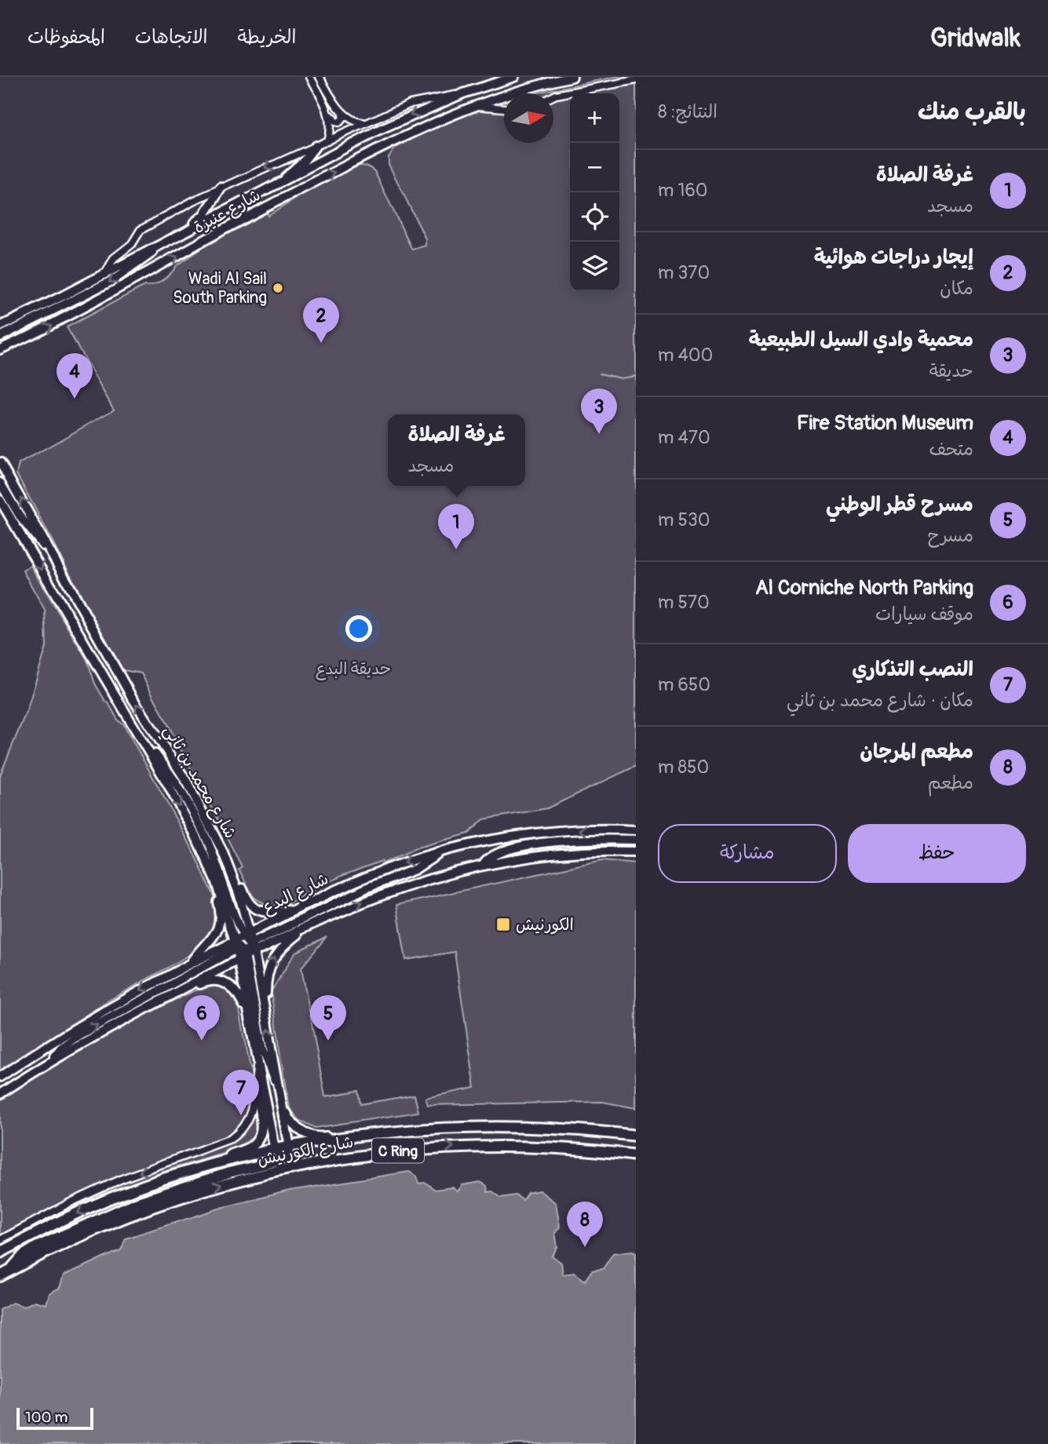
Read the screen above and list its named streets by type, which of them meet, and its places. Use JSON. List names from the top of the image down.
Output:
{
  "streets": {
    "highway": ["شارع الكورنيش", "C Ring"],
    "main road": ["شارع عنيزة", "شارع محمد بن ثاني", "شارع البدع"]
  },
  "crossings": [
    ["شارع محمد بن ثاني", "شارع البدع"],
    ["شارع محمد بن ثاني", "شارع الكورنيش"]
  ],
  "parks": ["حديقة البدع"],
  "places": {
    "other": ["Wadi Al Sail South Parking"],
    "transit": ["الكورنيش"]
  },
  "scale_bar": "100 m",
  "north": "right",
  "page": {
    "header": "Gridwalk",
    "nav": ["الخريطة", "الاتجاهات", "المحفوظات"],
    "heading": ["بالقرب منك", "النتائج: 8"],
    "map_buttons": ["+", "−"],
    "list": [
      {
        "mark": "1",
        "name": "غرفة الصلاة",
        "note": "مسجد",
        "value": "160 m"
      },
      {
        "mark": "2",
        "name": "إيجار دراجات هوائية",
        "note": "مكان",
        "value": "370 m"
      },
      {
        "mark": "3",
        "name": "محمية وادي السيل الطبيعية",
        "note": "حديقة",
        "value": "400 m"
      },
      {
        "mark": "4",
        "name": "Fire Station Museum",
        "note": "متحف",
        "value": "470 m"
      },
      {
        "mark": "5",
        "name": "مسرح قطر الوطني",
        "note": "مسرح",
        "value": "530 m"
      },
      {
        "mark": "6",
        "name": "Al Corniche North Parking",
        "note": "موقف سيارات",
        "value": "570 m"
      },
      {
        "mark": "7",
        "name": "النصب التذكاري",
        "note": "مكان · شارع محمد بن ثاني",
        "value": "650 m"
      },
      {
        "mark": "8",
        "name": "مطعم المرجان",
        "note": "مطعم",
        "value": "850 m"
      }
    ],
    "pins": [
      "2",
      "4",
      "3",
      "1",
      "5",
      "6",
      "7",
      "8"
    ],
    "popup": ["غرفة الصلاة", "مسجد"],
    "buttons": ["حفظ", "مشاركة"],
    "scale": "100 m"
  }
}
